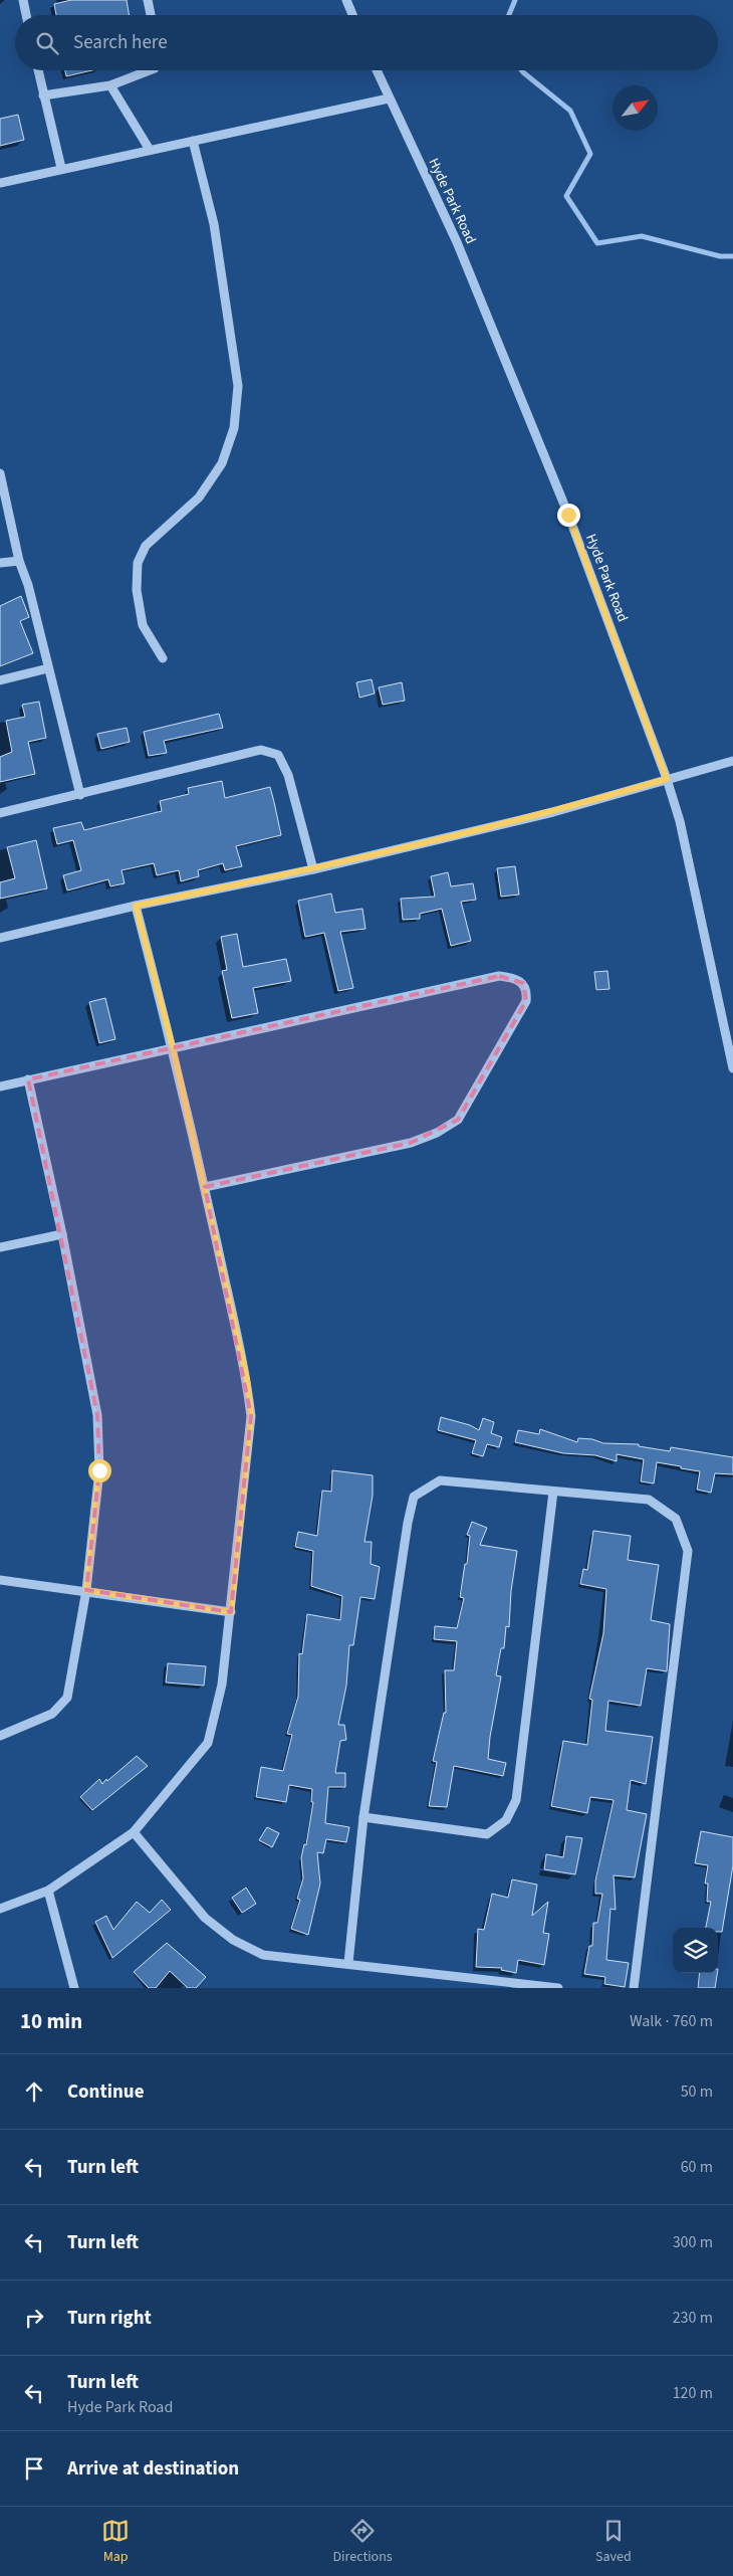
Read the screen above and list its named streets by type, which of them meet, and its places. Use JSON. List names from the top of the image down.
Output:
{
  "streets": {
    "street": ["Hyde Park Road"]
  },
  "north": "top right",
  "page": {
    "search": "Search here",
    "heading": ["10 min", "Walk · 760 m"],
    "list": [
      ["Continue", "50 m"],
      ["Turn left", "60 m"],
      ["Turn left", "300 m"],
      ["Turn right", "230 m"],
      ["Turn left", "Hyde Park Road", "120 m"],
      "Arrive at destination"
    ],
    "nav": ["Map", "Directions", "Saved"]
  }
}
